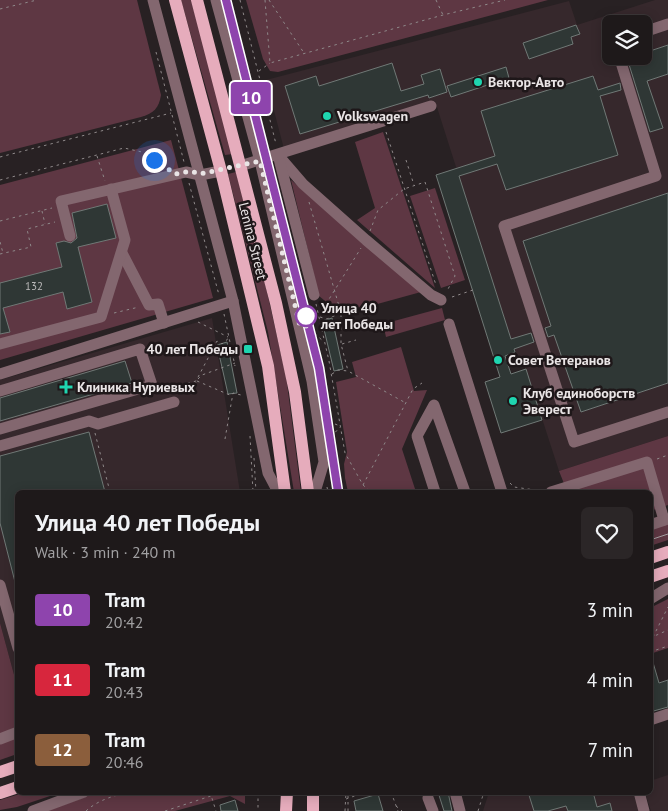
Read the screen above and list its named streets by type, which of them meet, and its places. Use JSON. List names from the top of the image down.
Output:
{
  "streets": {
    "main road": ["Lenina Street"]
  },
  "places": {
    "other": [
      "Вектор-Авто",
      "Volkswagen",
      "Улица 40 лет Победы",
      "Совет Ветеранов",
      "Клуб единоборств Эверест"
    ],
    "transit": ["40 лет Победы"],
    "health": ["Клиника Нуриевых"]
  },
  "lines": ["tram line 10"],
  "house_numbers": ["132"],
  "page": {
    "on_map": "10",
    "heading": ["Улица 40 лет Победы", "Walk · 3 min · 240 m"],
    "list": [
      {
        "mark": "10",
        "name": "Tram",
        "note": "20:42",
        "value": "3 min"
      },
      {
        "mark": "11",
        "name": "Tram",
        "note": "20:43",
        "value": "4 min"
      },
      {
        "mark": "12",
        "name": "Tram",
        "note": "20:46",
        "value": "7 min"
      }
    ]
  }
}
